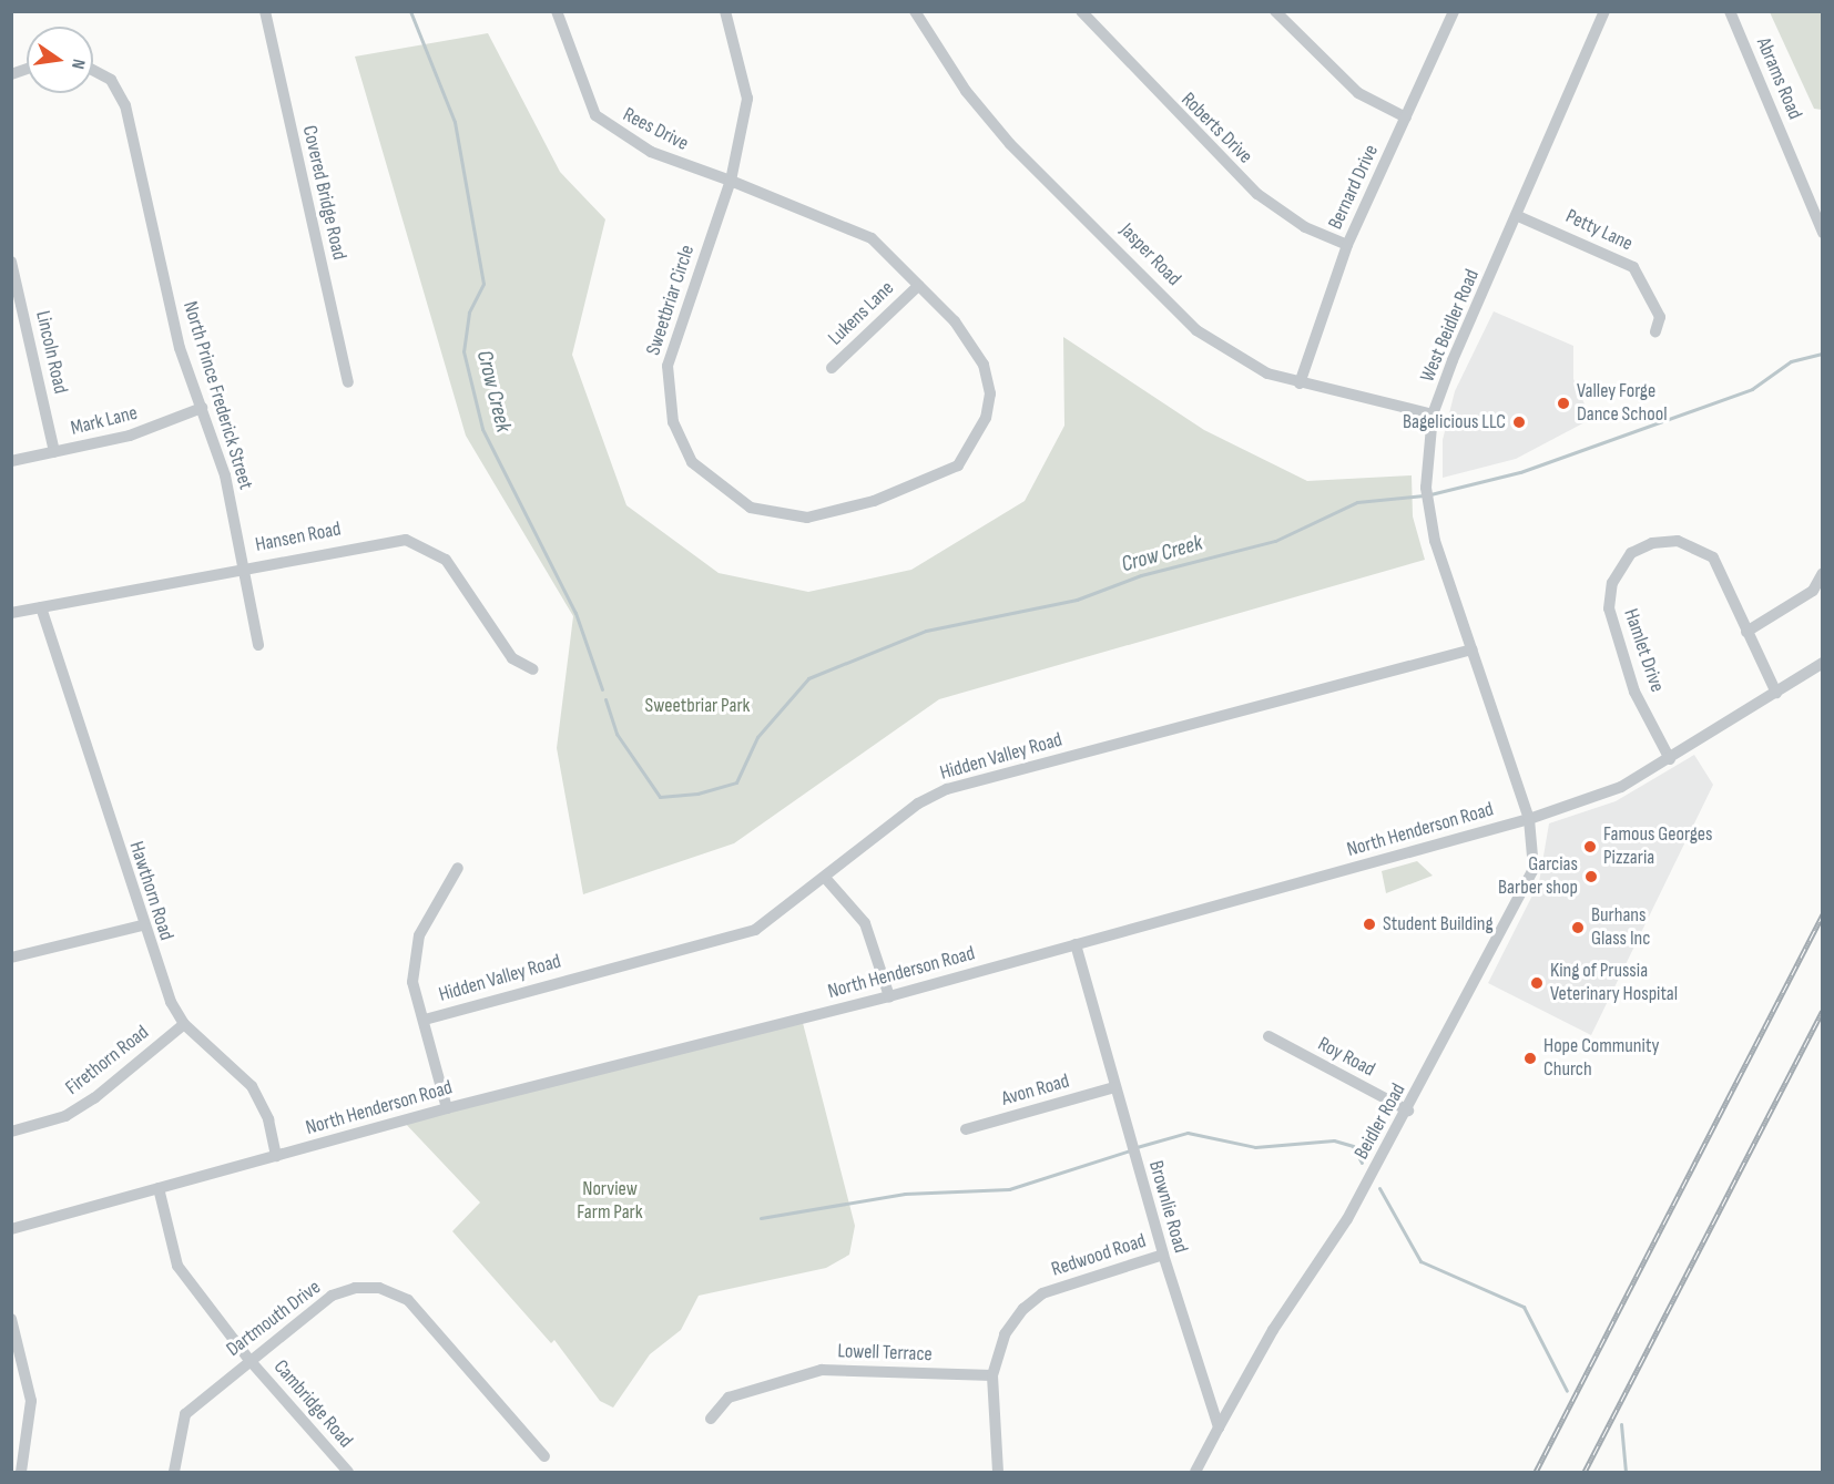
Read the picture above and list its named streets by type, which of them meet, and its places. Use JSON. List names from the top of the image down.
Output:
{
  "streets": {
    "street": [
      "Abrams Road",
      "Roberts Drive",
      "Rees Drive",
      "Bernard Drive",
      "Covered Bridge Road",
      "Petty Lane",
      "Jasper Road",
      "Sweetbriar Circle",
      "Lukens Lane",
      "West Beidler Road",
      "Lincoln Road",
      "North Prince Frederick Street",
      "Mark Lane",
      "Hansen Road",
      "Hamlet Drive",
      "Hidden Valley Road",
      "North Henderson Road",
      "Hawthorn Road",
      "Roy Road",
      "Firethorn Road",
      "Avon Road",
      "Beidler Road",
      "Brownlie Road",
      "Redwood Road",
      "Dartmouth Drive",
      "Lowell Terrace",
      "Cambridge Road"
    ]
  },
  "crossings": [
    ["Roberts Drive", "Bernard Drive"],
    ["Rees Drive", "Sweetbriar Circle"],
    ["Bernard Drive", "Jasper Road"],
    ["Petty Lane", "West Beidler Road"],
    ["Jasper Road", "West Beidler Road"],
    ["Sweetbriar Circle", "Lukens Lane"],
    ["West Beidler Road", "Hidden Valley Road"],
    ["West Beidler Road", "North Henderson Road"],
    ["West Beidler Road", "Beidler Road"],
    ["Lincoln Road", "Mark Lane"],
    ["North Prince Frederick Street", "Mark Lane"],
    ["North Prince Frederick Street", "Hansen Road"],
    ["Hansen Road", "Hawthorn Road"],
    ["Hamlet Drive", "North Henderson Road"],
    ["North Henderson Road", "Hawthorn Road"],
    ["North Henderson Road", "Beidler Road"],
    ["North Henderson Road", "Brownlie Road"],
    ["North Henderson Road", "Cambridge Road"],
    ["Hawthorn Road", "Firethorn Road"],
    ["Roy Road", "Beidler Road"],
    ["Avon Road", "Brownlie Road"],
    ["Beidler Road", "Brownlie Road"],
    ["Brownlie Road", "Redwood Road"],
    ["Redwood Road", "Lowell Terrace"],
    ["Dartmouth Drive", "Cambridge Road"]
  ],
  "water": ["Crow Creek"],
  "parks": ["Sweetbriar Park", "Norview Farm Park"],
  "places": [
    "Valley Forge Dance School",
    "Bagelicious LLC",
    "Famous Georges Pizzaria",
    "Garcias Barber shop",
    "Student Building",
    "Burhans Glass Inc",
    "King of Prussia Veterinary Hospital",
    "Hope Community Church"
  ],
  "north": "right"
}
